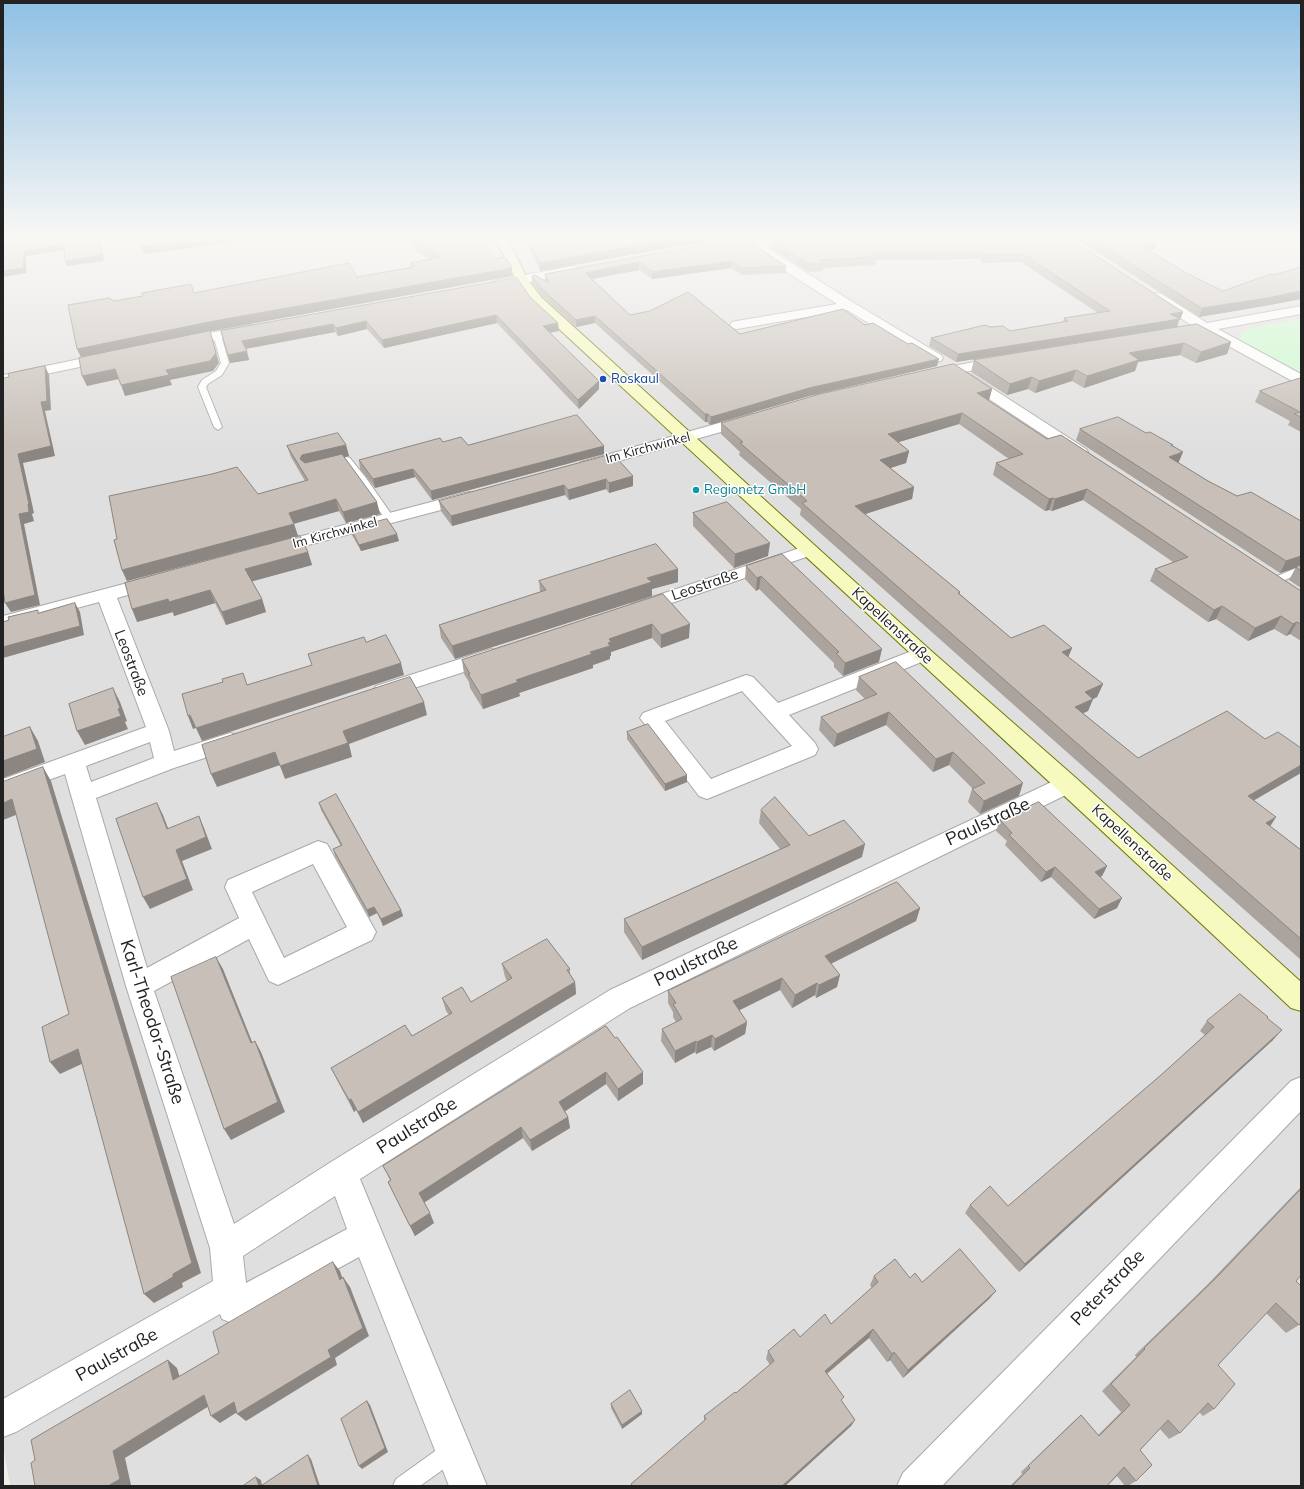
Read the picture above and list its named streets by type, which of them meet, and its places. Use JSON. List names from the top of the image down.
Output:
{
  "streets": {
    "street": [
      "Im Kirchwinkel",
      "Leostraße",
      "Kapellenstraße",
      "Paulstraße",
      "Karl-Theodor-Straße",
      "Peterstraße"
    ]
  },
  "crossings": [
    ["Im Kirchwinkel", "Kapellenstraße"],
    ["Leostraße", "Kapellenstraße"],
    ["Kapellenstraße", "Paulstraße"],
    ["Paulstraße", "Karl-Theodor-Straße"]
  ],
  "places": ["Roskaul", "Regionetz GmbH"]
}
